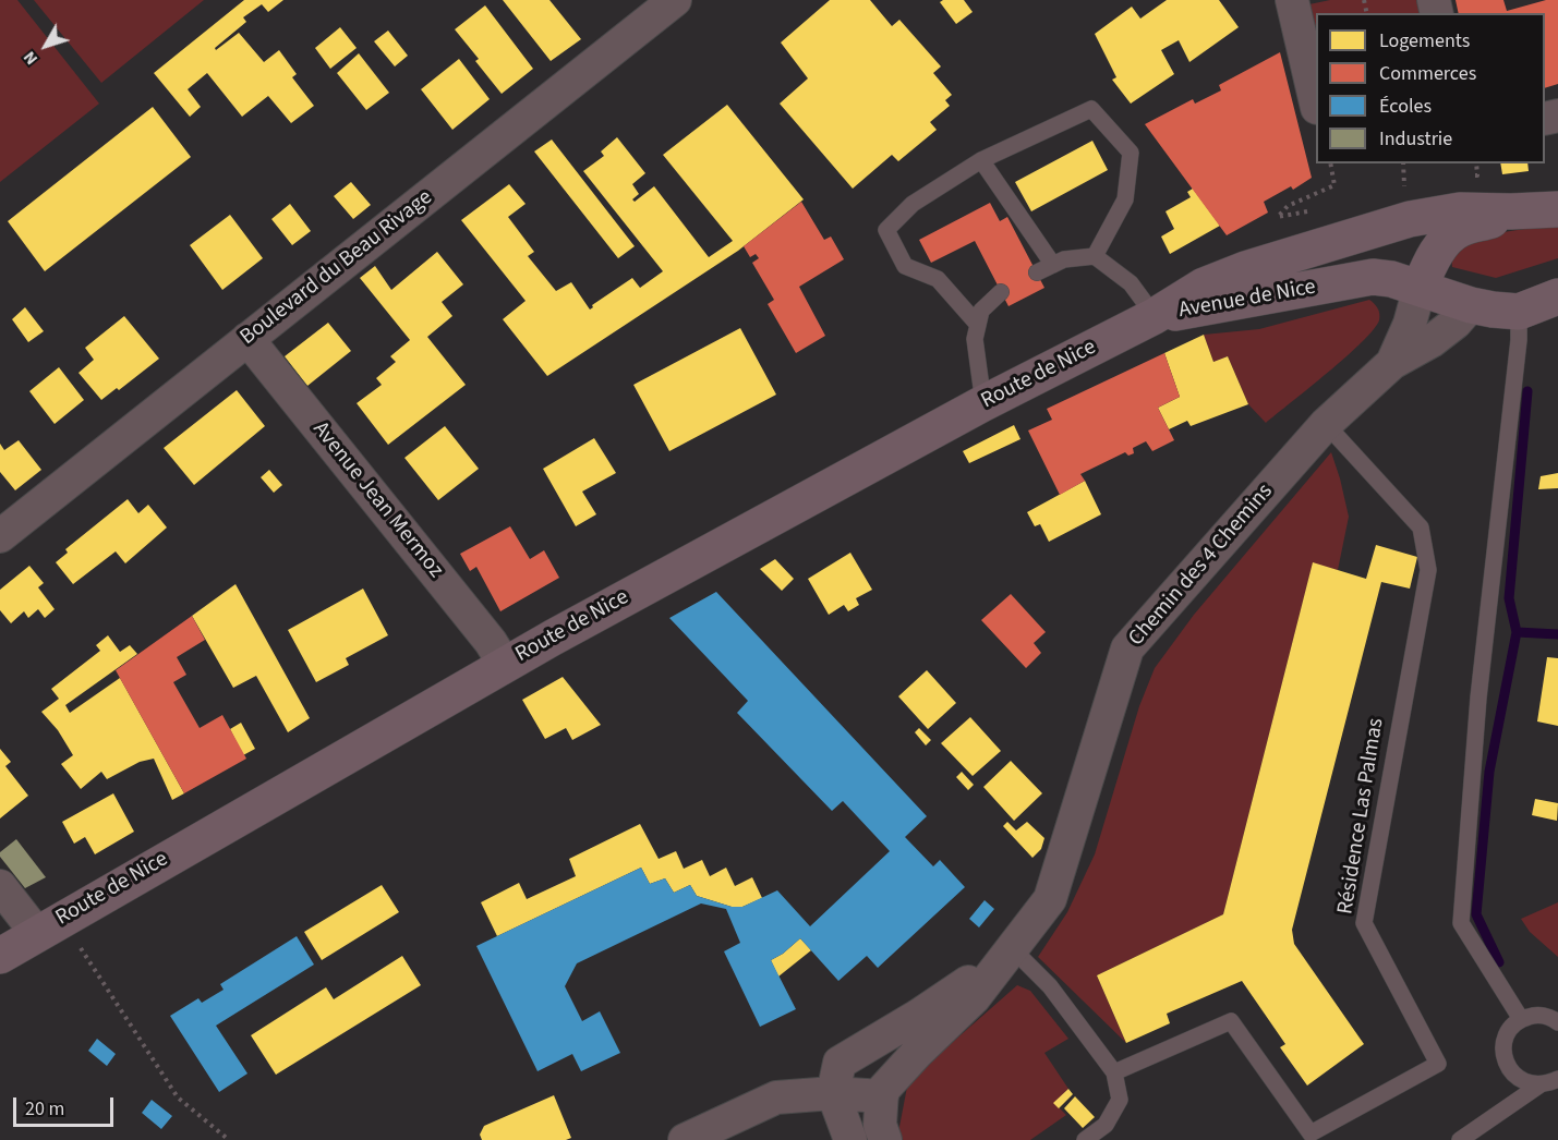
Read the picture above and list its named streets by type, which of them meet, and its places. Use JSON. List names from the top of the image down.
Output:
{
  "streets": {
    "main road": ["Avenue de Nice", "Route de Nice"],
    "street": ["Boulevard du Beau Rivage", "Avenue Jean Mermoz", "Chemin des 4 Chemins"],
    "lane": ["Résidence Las Palmas"]
  },
  "crossings": [
    ["Boulevard du Beau Rivage", "Avenue Jean Mermoz"],
    ["Avenue de Nice", "Route de Nice"],
    ["Route de Nice", "Avenue Jean Mermoz"],
    ["Chemin des 4 Chemins", "Résidence Las Palmas"]
  ],
  "legend": [
    "Logements",
    "Commerces",
    "Écoles",
    "Industrie"
  ],
  "scale_bar": "20 m",
  "north": "bottom left"
}
